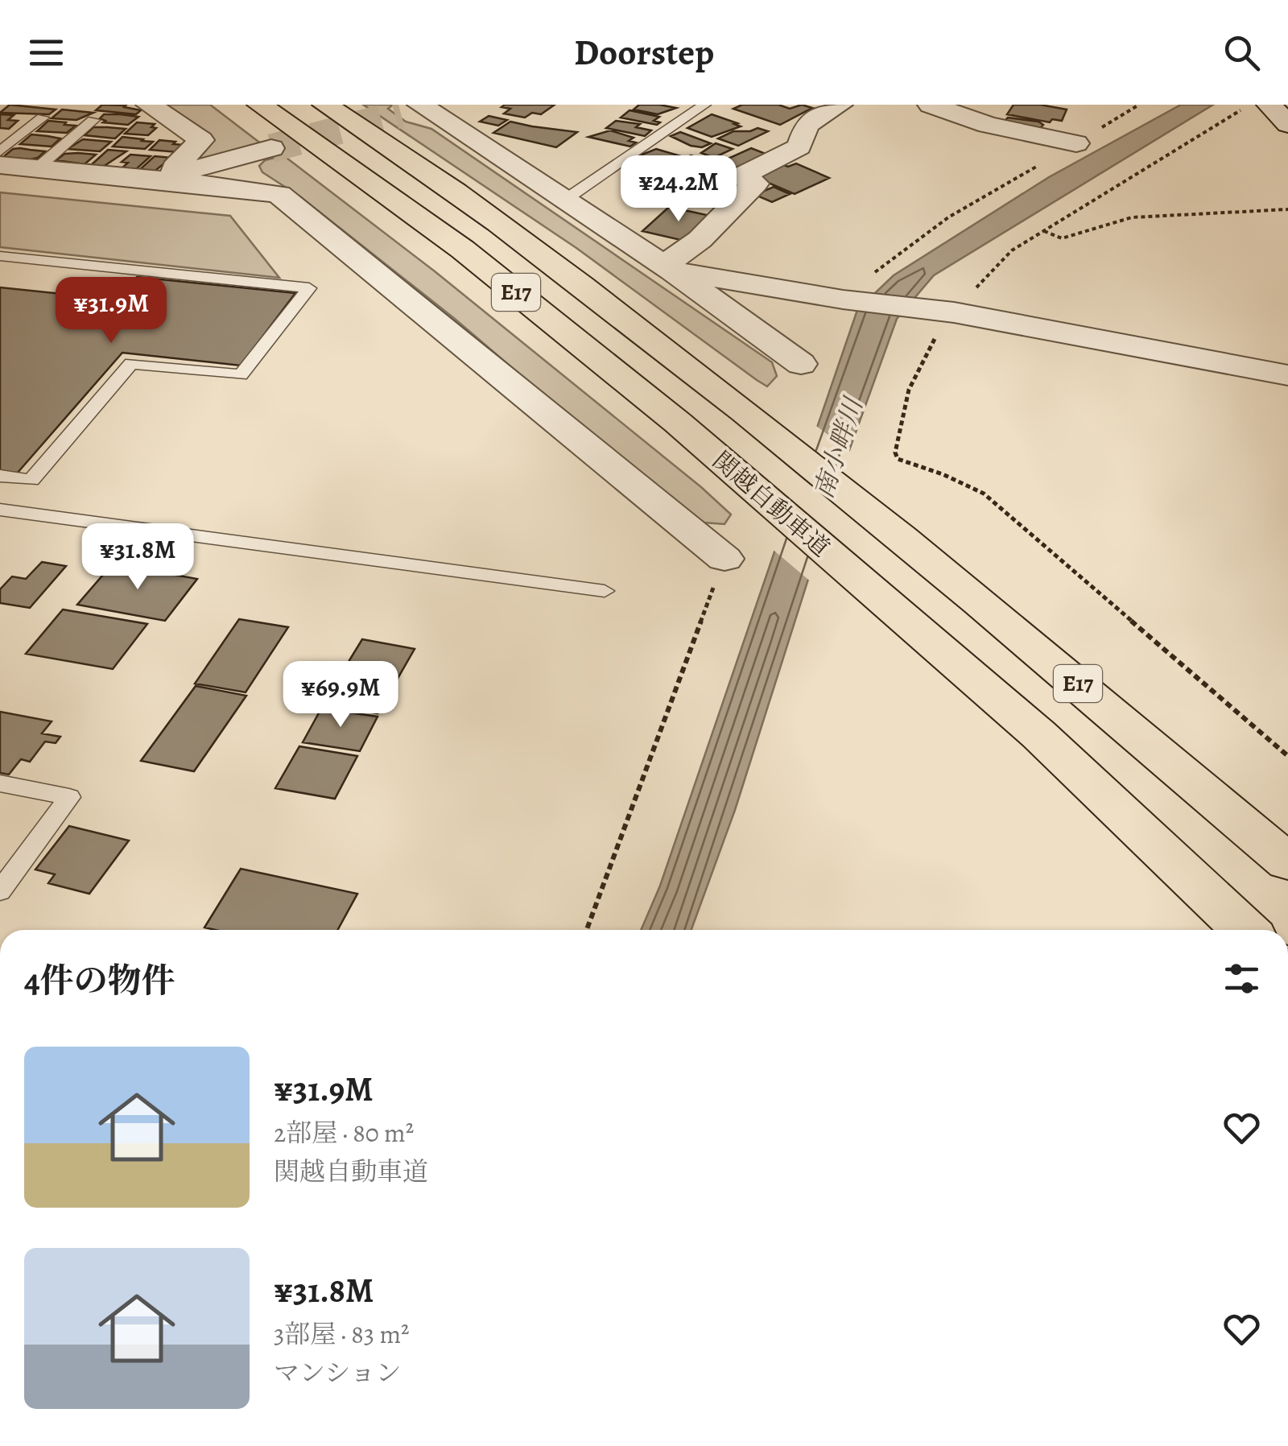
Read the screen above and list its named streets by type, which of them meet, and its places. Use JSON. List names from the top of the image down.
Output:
{
  "streets": {
    "highway": ["E17", "関越自動車道"]
  },
  "water": ["南小畔川"],
  "page": {
    "header": "Doorstep",
    "price": [
      "¥24.2M",
      "¥31.9M",
      "¥31.8M",
      "¥69.9M"
    ],
    "heading": "4件の物件",
    "list": [
      {
        "name": "¥31.9M",
        "note": "2部屋 · 80 m² · 関越自動車道"
      },
      {
        "name": "¥31.8M",
        "note": "3部屋 · 83 m² · マンション"
      }
    ]
  }
}
